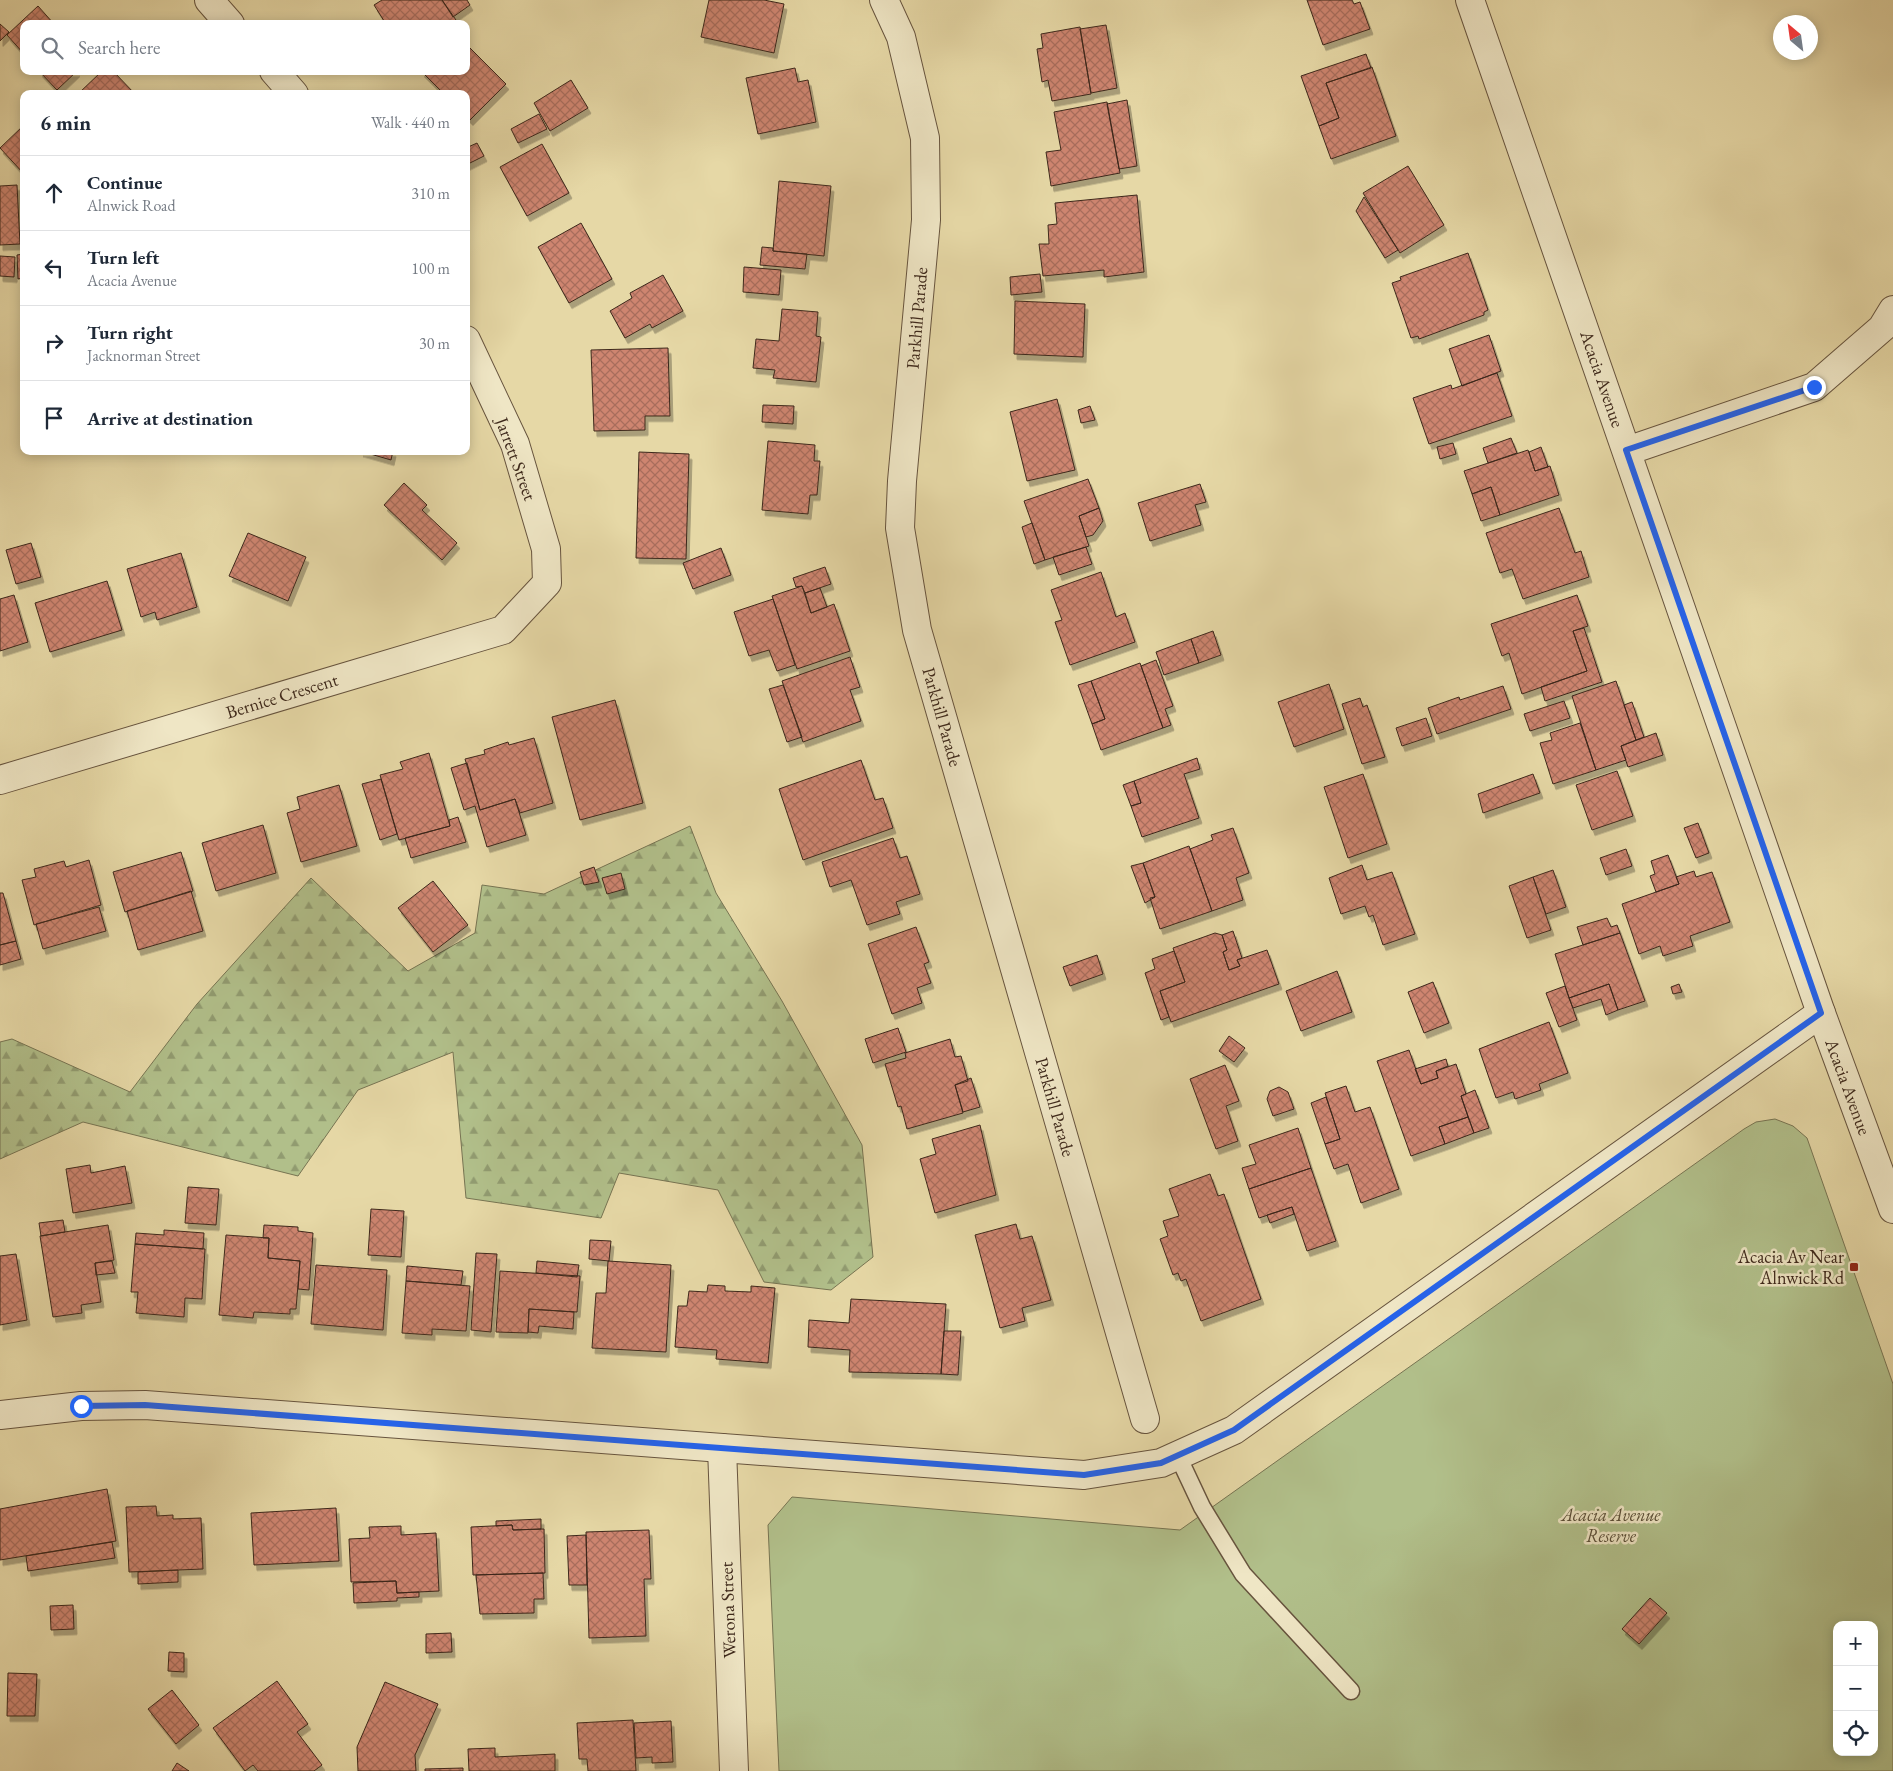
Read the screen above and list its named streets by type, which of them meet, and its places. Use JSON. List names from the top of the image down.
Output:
{
  "streets": {
    "street": [
      "Parkhill Parade",
      "Acacia Avenue",
      "Jarrett Street",
      "Bernice Crescent",
      "Werona Street"
    ]
  },
  "crossings": [
    ["Jarrett Street", "Bernice Crescent"]
  ],
  "parks": ["Acacia Avenue Reserve"],
  "places": {
    "transit": ["Acacia Av Near Alnwick Rd"]
  },
  "north": "top left",
  "page": {
    "search": "Search here",
    "heading": ["6 min", "Walk · 440 m"],
    "list": [
      ["Continue", "Alnwick Road", "310 m"],
      ["Turn left", "Acacia Avenue", "100 m"],
      ["Turn right", "Jacknorman Street", "30 m"],
      "Arrive at destination"
    ],
    "map_buttons": ["+", "−"]
  }
}
